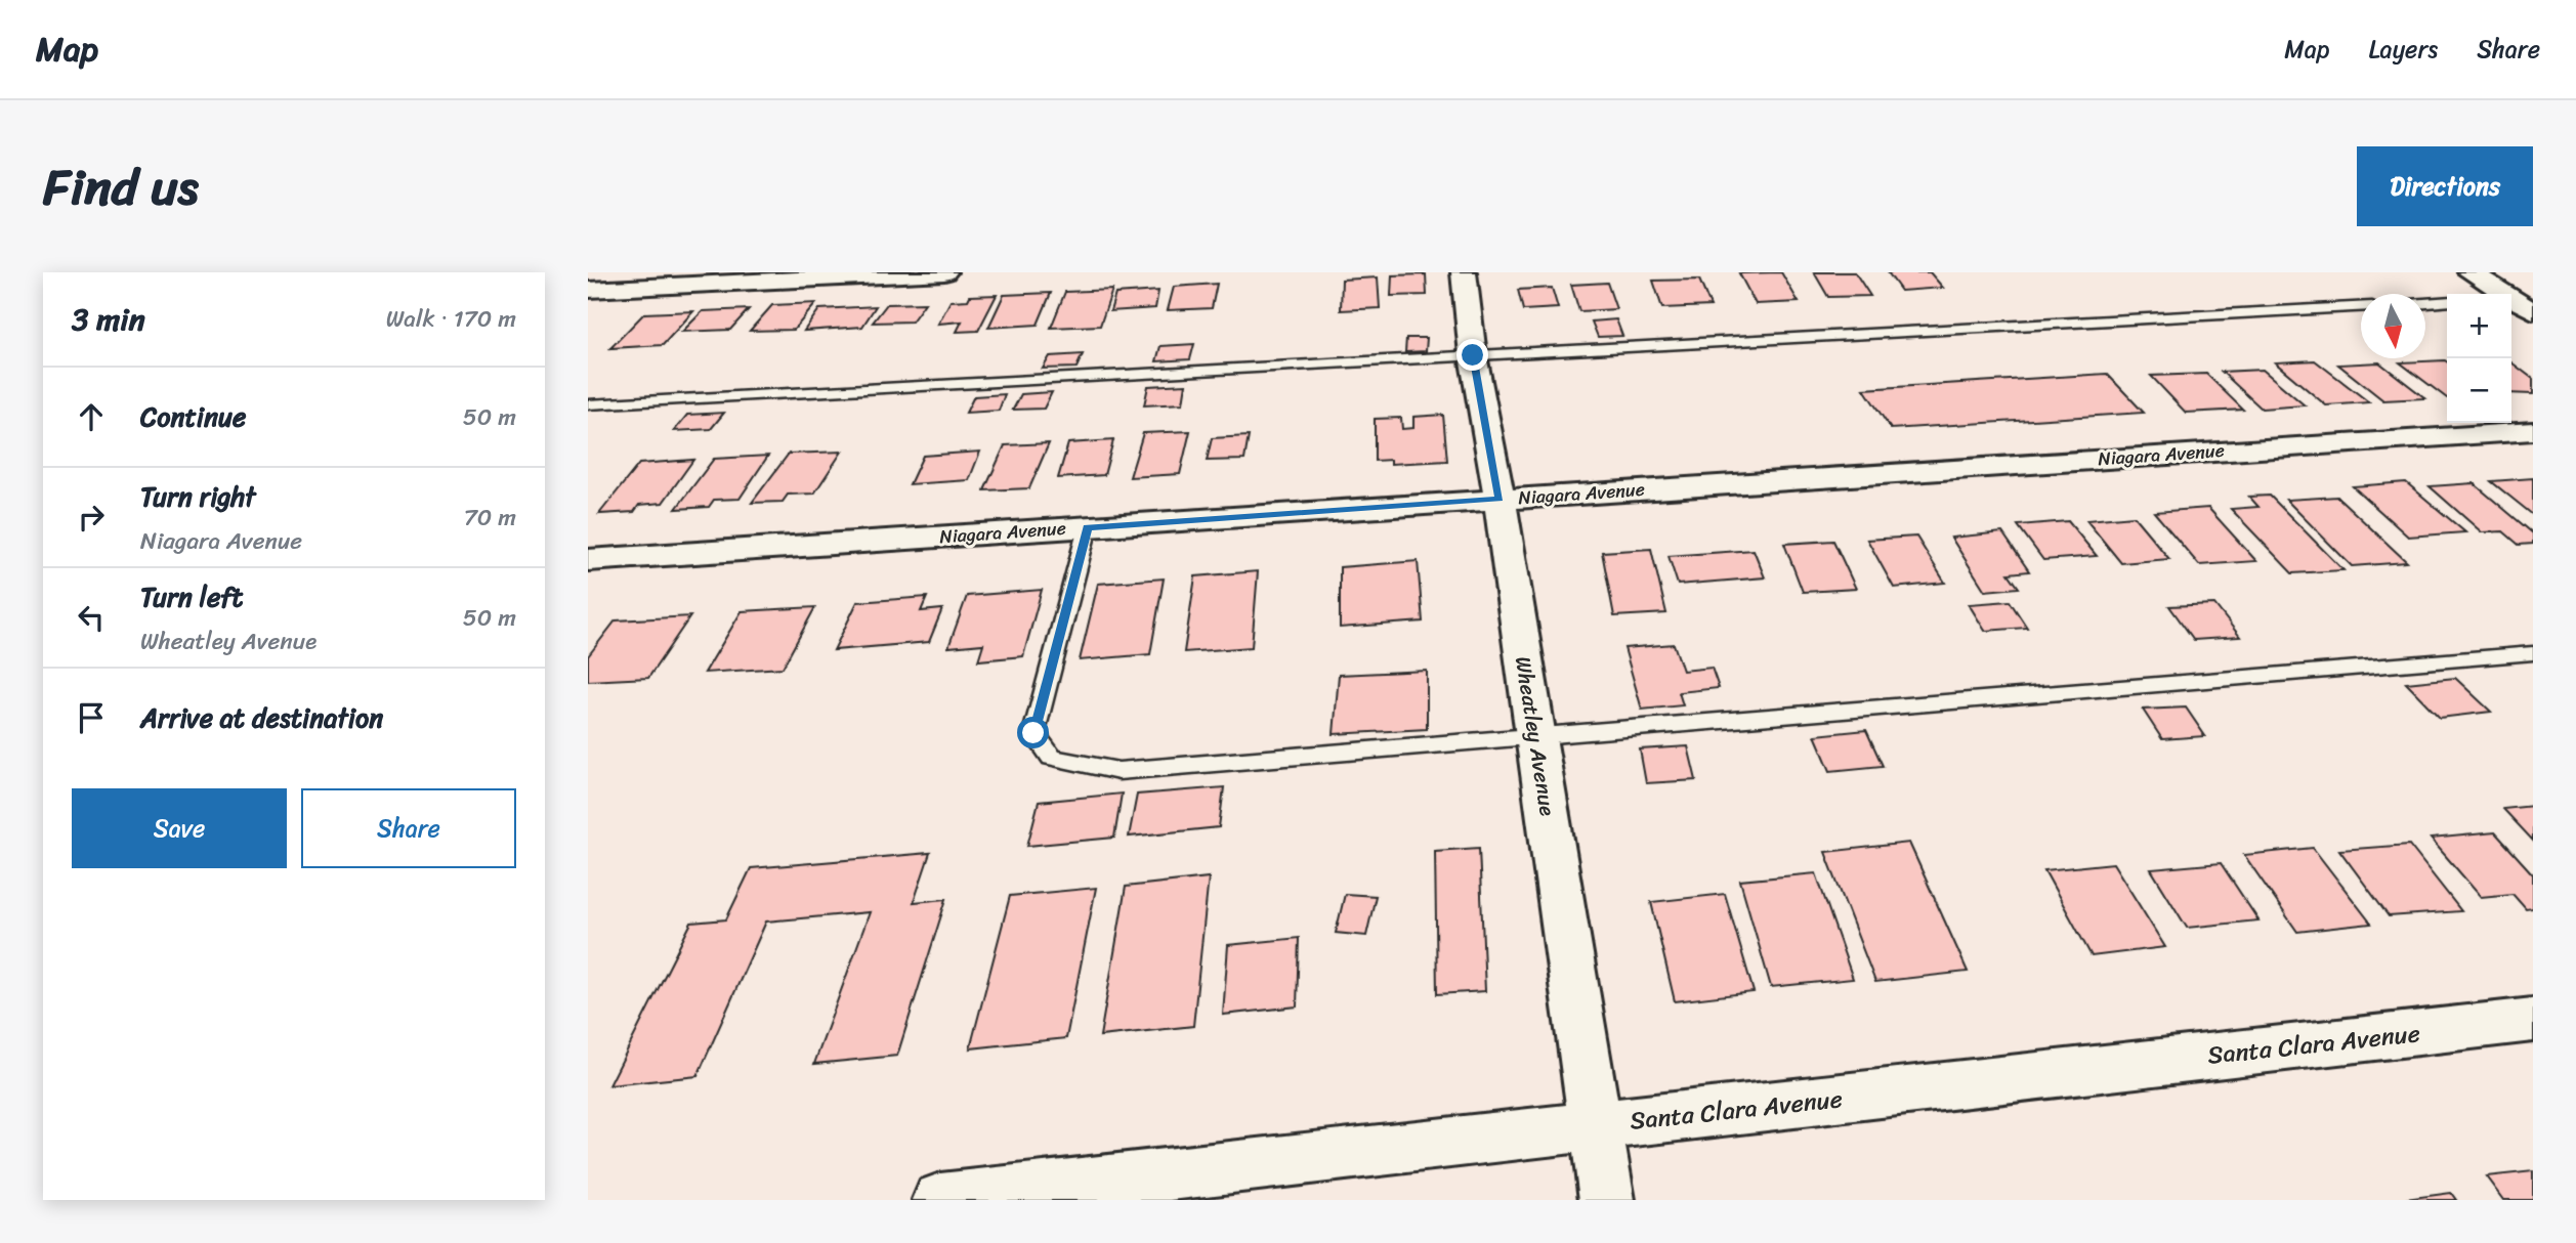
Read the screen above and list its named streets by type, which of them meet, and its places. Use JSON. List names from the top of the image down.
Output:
{
  "streets": {
    "street": ["Niagara Avenue", "Wheatley Avenue", "Santa Clara Avenue"]
  },
  "crossings": [
    ["Niagara Avenue", "Wheatley Avenue"],
    ["Wheatley Avenue", "Santa Clara Avenue"]
  ],
  "north": "bottom",
  "page": {
    "header": "Map",
    "nav": ["Map", "Layers", "Share"],
    "title": "Find us",
    "buttons": [
      "Directions",
      ["Save", "Share"]
    ],
    "heading": ["3 min", "Walk · 170 m"],
    "map_buttons": ["+", "−"],
    "list": [
      ["Continue", "50 m"],
      ["Turn right", "Niagara Avenue", "70 m"],
      ["Turn left", "Wheatley Avenue", "50 m"],
      "Arrive at destination"
    ]
  }
}
